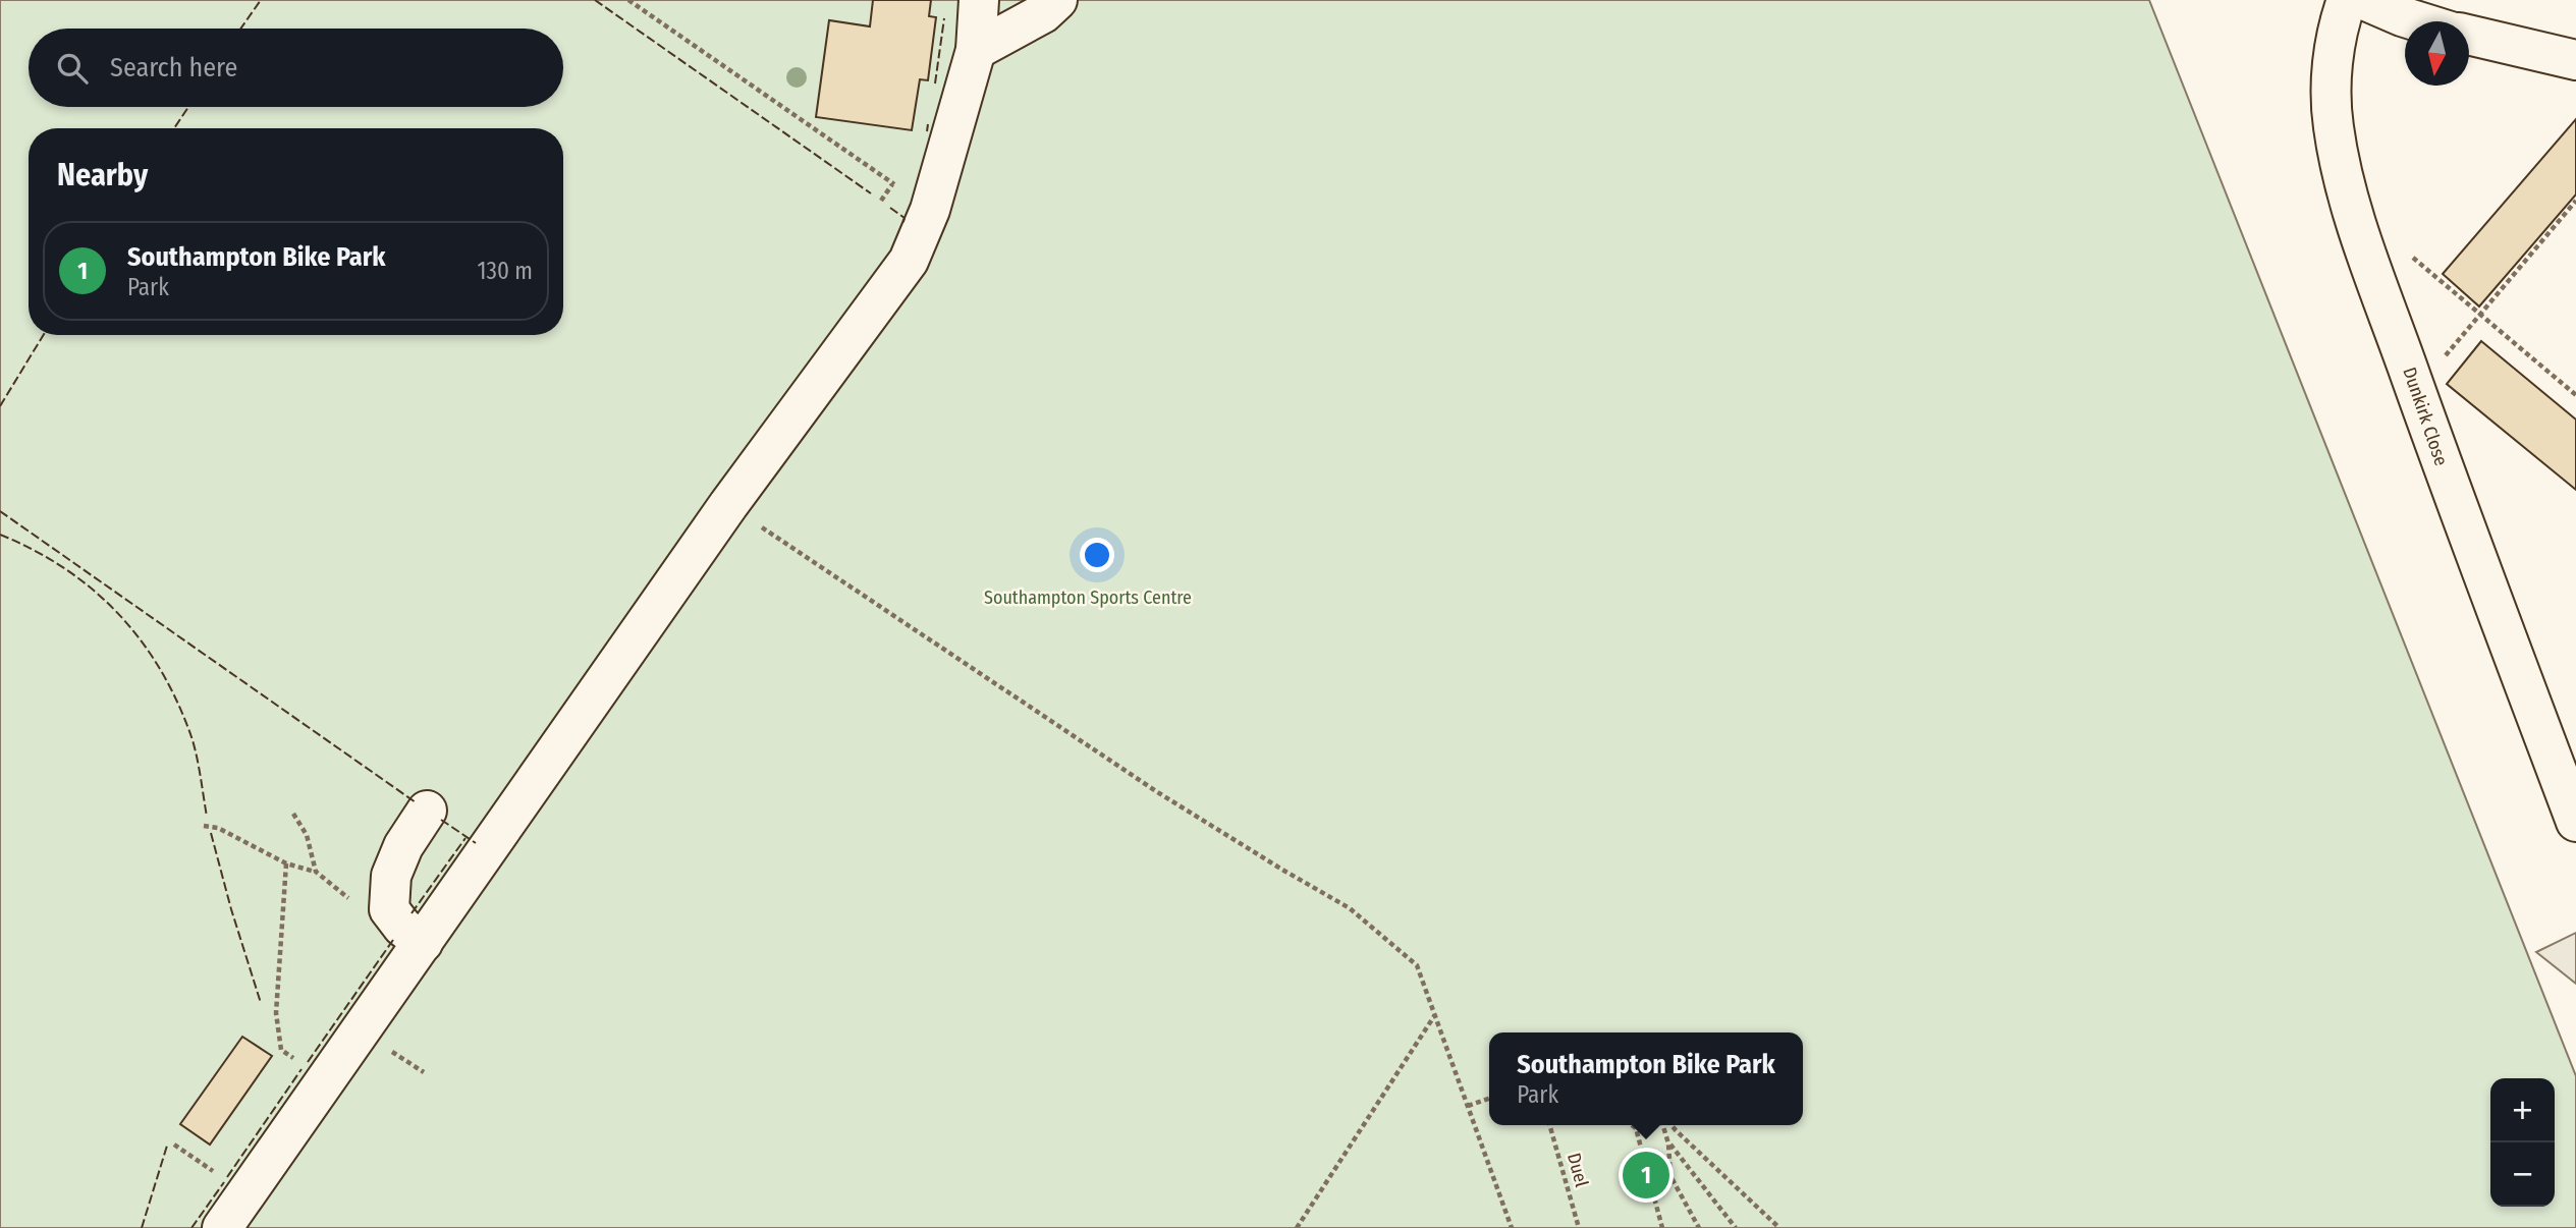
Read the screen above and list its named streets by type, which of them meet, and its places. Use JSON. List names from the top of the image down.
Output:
{
  "streets": {
    "street": ["Dunkirk Close"],
    "path": ["Duel"]
  },
  "parks": ["Southampton Sports Centre"],
  "north": "bottom",
  "page": {
    "search": "Search here",
    "heading": "Nearby",
    "list": [
      {
        "mark": "1",
        "name": "Southampton Bike Park",
        "note": "Park",
        "value": "130 m"
      }
    ],
    "popup": ["Southampton Bike Park", "Park"],
    "map_buttons": ["+", "−"],
    "pins": "1"
  }
}
